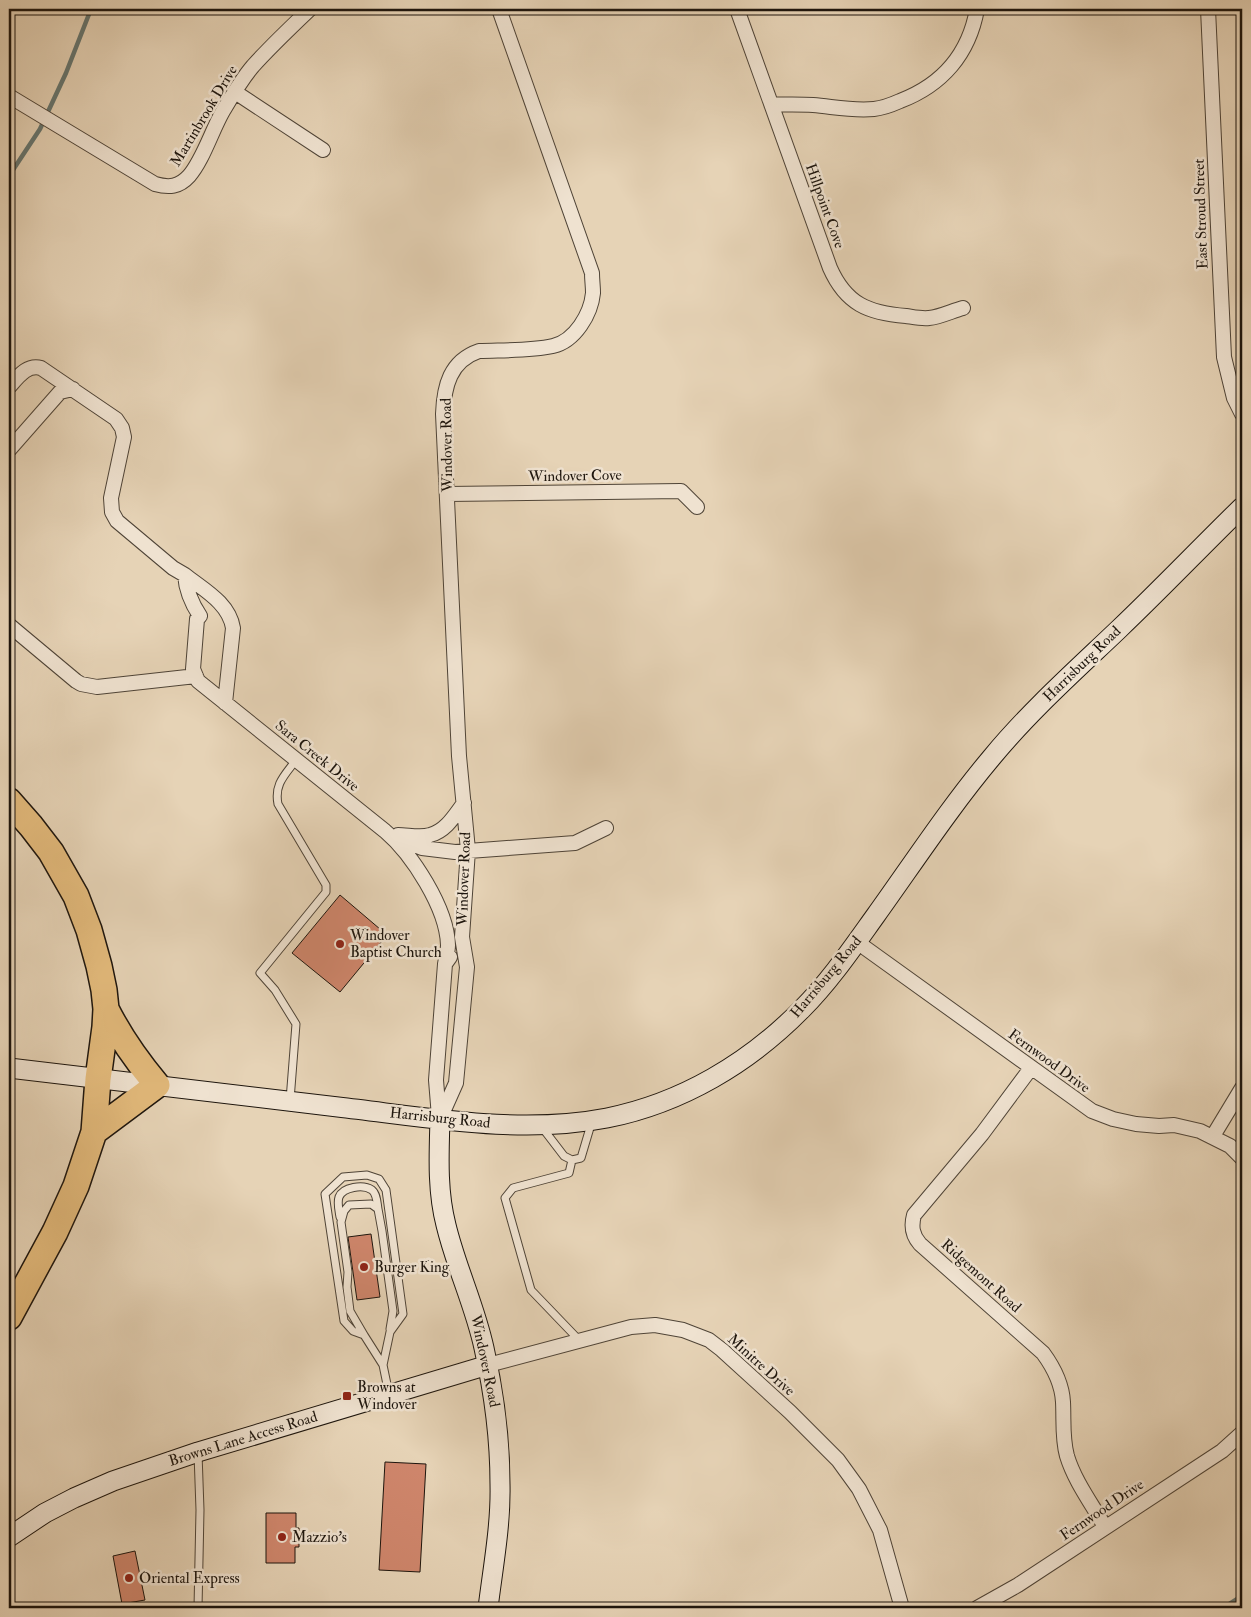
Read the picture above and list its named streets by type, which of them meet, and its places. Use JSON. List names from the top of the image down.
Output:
{
  "streets": {
    "main road": ["Windover Road", "Harrisburg Road", "Browns Lane Access Road"],
    "street": [
      "Martinbrook Drive",
      "Hillpoint Cove",
      "East Stroud Street",
      "Windover Cove",
      "Sara Creek Drive",
      "Fernwood Drive",
      "Ridgemont Road",
      "Minitre Drive"
    ]
  },
  "crossings": [
    ["Windover Road", "Windover Cove"],
    ["Windover Road", "Harrisburg Road"],
    ["Windover Road", "Sara Creek Drive"],
    ["Windover Road", "Minitre Drive"],
    ["Windover Road", "Browns Lane Access Road"],
    ["Harrisburg Road", "Fernwood Drive"],
    ["Fernwood Drive", "Ridgemont Road"],
    ["Minitre Drive", "Browns Lane Access Road"]
  ],
  "places": {
    "other": [
      "Windover Baptist Church",
      "Burger King",
      "Mazzio's",
      "Oriental Express"
    ],
    "transit": ["Browns at Windover"]
  }
}
